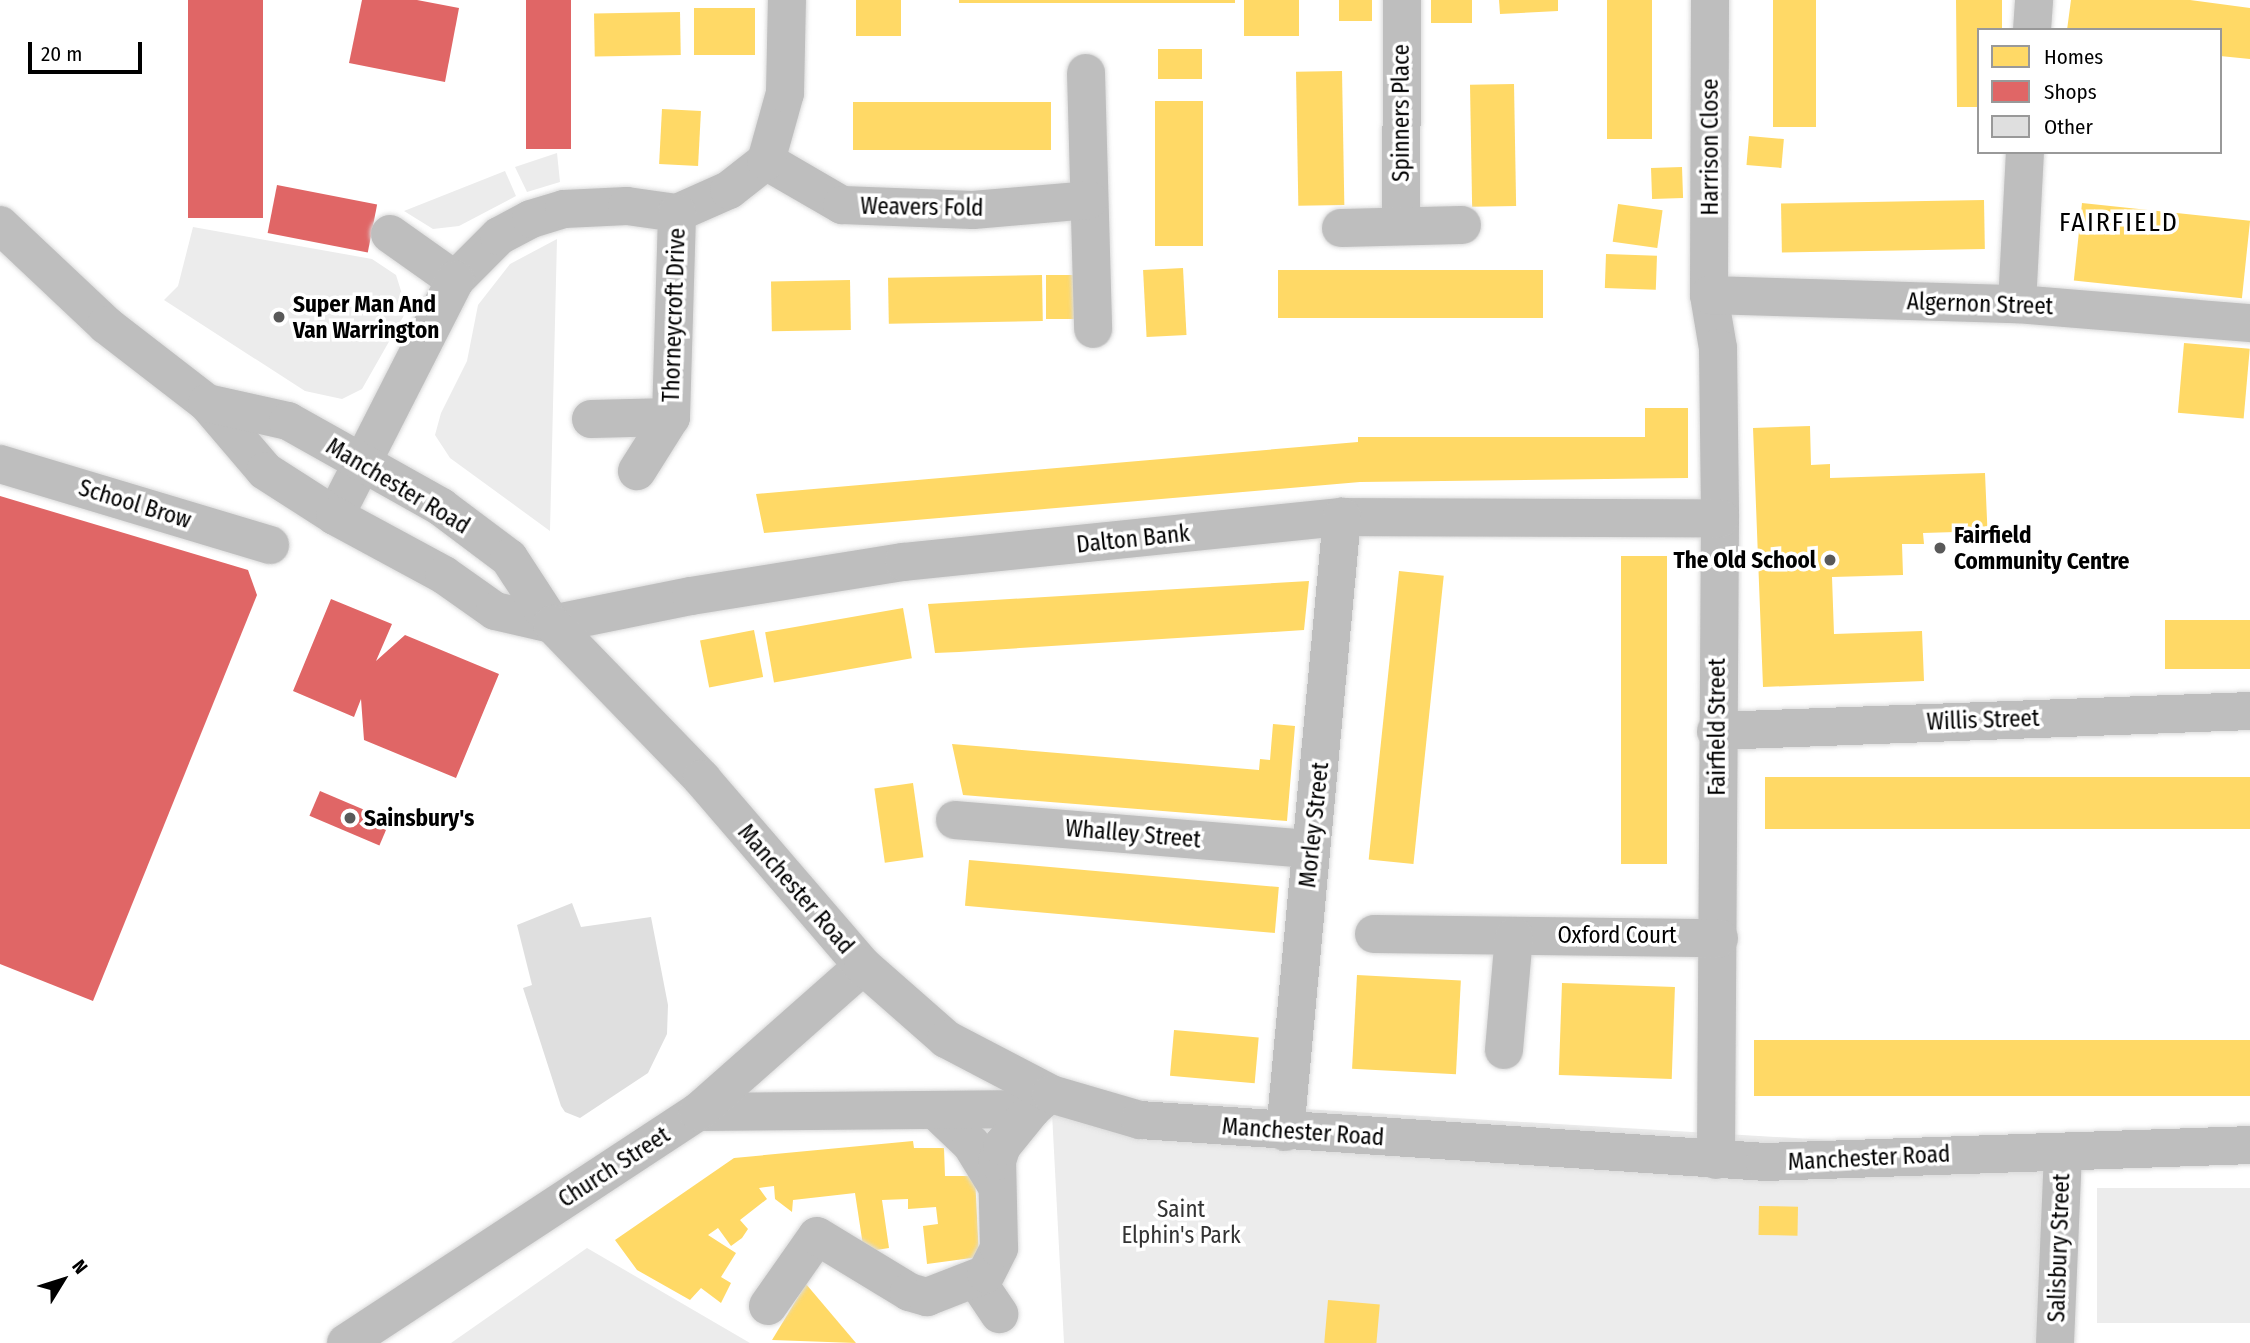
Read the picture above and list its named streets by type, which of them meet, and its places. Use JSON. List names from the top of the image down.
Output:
{
  "streets": {
    "street": [
      "Spinners Place",
      "Harrison Close",
      "Weavers Fold",
      "Algernon Street",
      "Thorneycroft Drive",
      "Manchester Road",
      "School Brow",
      "Dalton Bank",
      "Willis Street",
      "Fairfield Street",
      "Morley Street",
      "Whalley Street",
      "Oxford Court",
      "Church Street",
      "Salisbury Street"
    ]
  },
  "crossings": [
    ["Harrison Close", "Algernon Street"],
    ["Harrison Close", "Fairfield Street"],
    ["Weavers Fold", "Thorneycroft Drive"],
    ["Algernon Street", "Fairfield Street"],
    ["Thorneycroft Drive", "Manchester Road"],
    ["Manchester Road", "Dalton Bank"],
    ["Manchester Road", "Fairfield Street"],
    ["Manchester Road", "Morley Street"],
    ["Manchester Road", "Church Street"],
    ["Manchester Road", "Salisbury Street"],
    ["Dalton Bank", "Fairfield Street"],
    ["Dalton Bank", "Morley Street"],
    ["Willis Street", "Fairfield Street"],
    ["Fairfield Street", "Oxford Court"],
    ["Morley Street", "Whalley Street"]
  ],
  "districts": ["FAIRFIELD"],
  "parks": ["Saint Elphin's Park"],
  "places": [
    "Super Man And Van Warrington",
    "Fairfield Community Centre",
    "The Old School",
    "Sainsbury's"
  ],
  "legend": ["Homes", "Shops", "Other"],
  "scale_bar": "20 m",
  "north": "top right"
}
